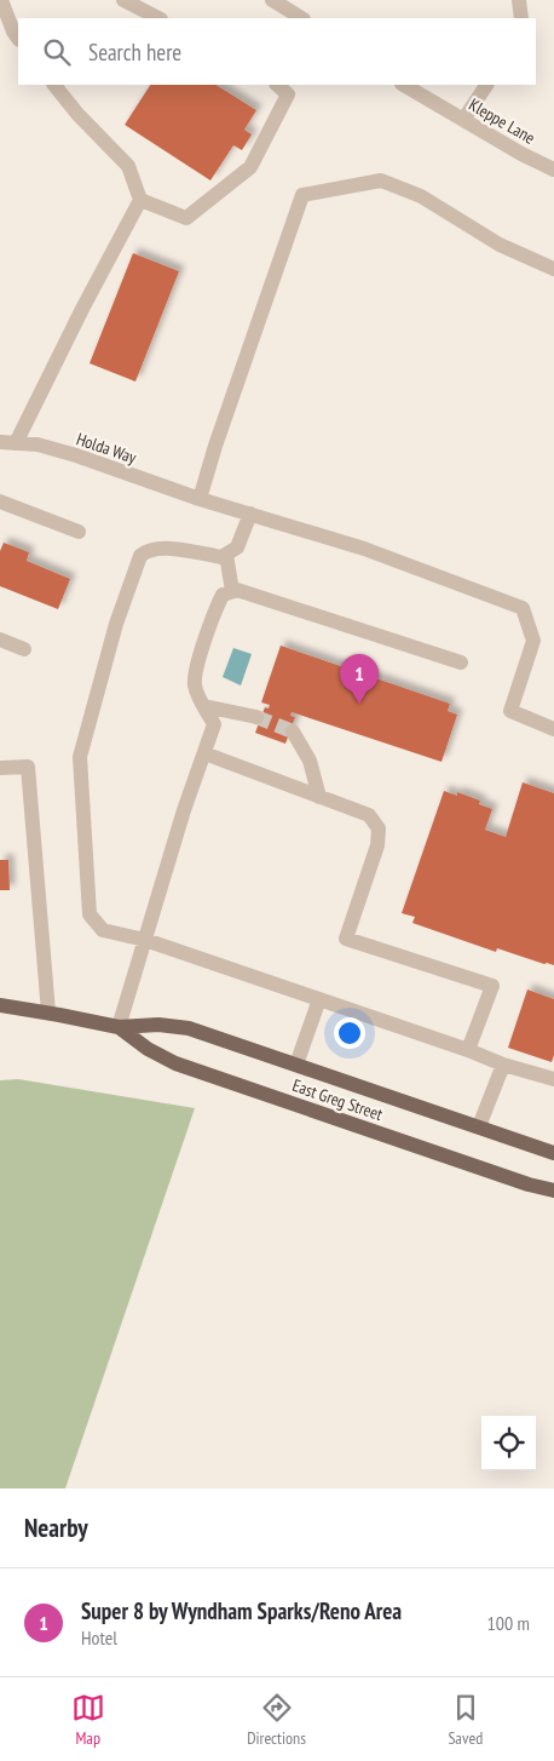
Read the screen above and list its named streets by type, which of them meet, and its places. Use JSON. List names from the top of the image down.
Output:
{
  "streets": {
    "main road": ["East Greg Street"],
    "street": ["Kleppe Lane", "Holda Way"]
  },
  "page": {
    "search": "Search here",
    "pins": "1",
    "heading": "Nearby",
    "list": [
      {
        "mark": "1",
        "name": "Super 8 by Wyndham Sparks/Reno Area",
        "note": "Hotel",
        "value": "100 m"
      }
    ],
    "nav": ["Map", "Directions", "Saved"]
  }
}
